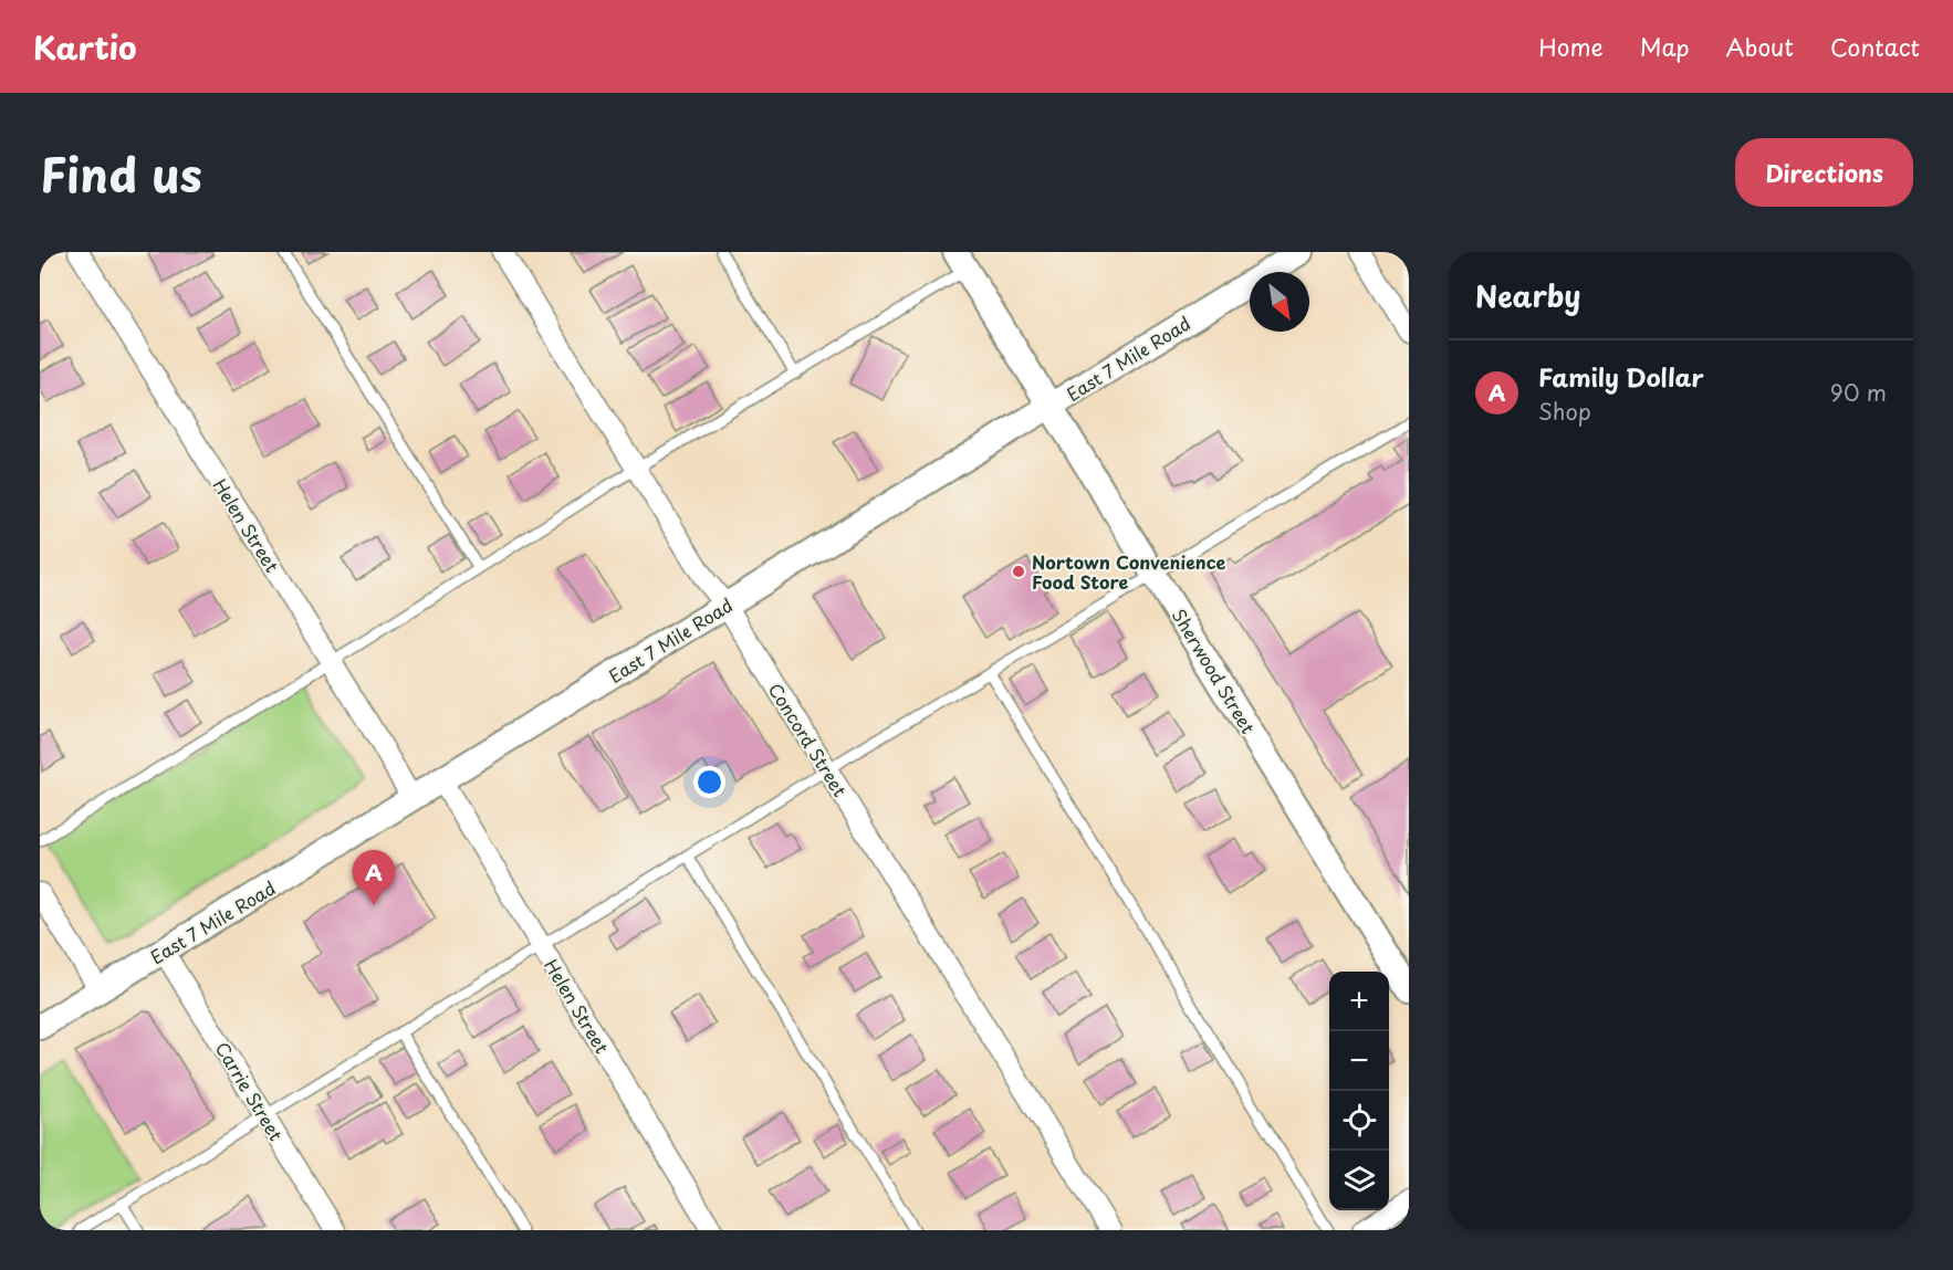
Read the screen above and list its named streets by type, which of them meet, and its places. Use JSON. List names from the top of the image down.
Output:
{
  "streets": {
    "street": [
      "East 7 Mile Road",
      "Helen Street",
      "Sherwood Street",
      "Concord Street",
      "Carrie Street"
    ]
  },
  "crossings": [
    ["East 7 Mile Road", "Helen Street"],
    ["East 7 Mile Road", "Sherwood Street"],
    ["East 7 Mile Road", "Concord Street"],
    ["East 7 Mile Road", "Carrie Street"]
  ],
  "places": ["Nortown Convenience Food Store"],
  "north": "bottom right",
  "page": {
    "header": "Kartio",
    "nav": [
      "Home",
      "Map",
      "About",
      "Contact"
    ],
    "title": "Find us",
    "buttons": "Directions",
    "heading": "Nearby",
    "list": [
      {
        "mark": "A",
        "name": "Family Dollar",
        "note": "Shop",
        "value": "90 m"
      }
    ],
    "pins": "A",
    "map_buttons": ["+", "−"]
  }
}
